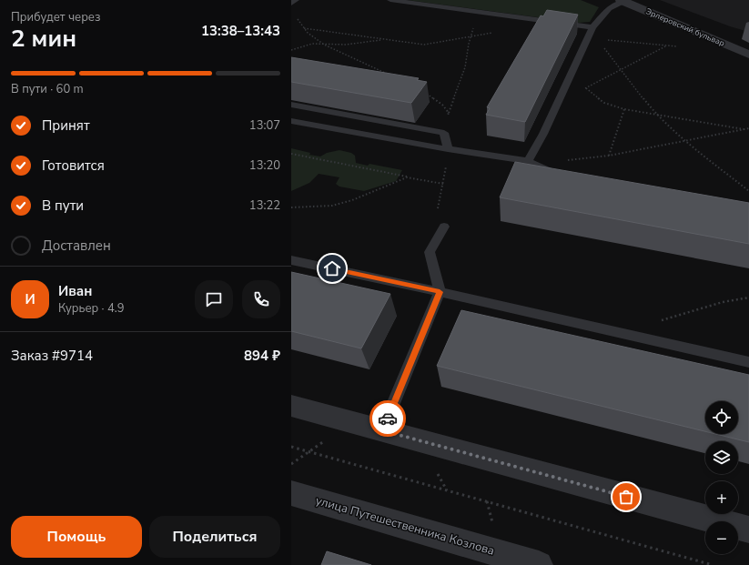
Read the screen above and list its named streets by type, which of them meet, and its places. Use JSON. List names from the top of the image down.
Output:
{
  "streets": {
    "street": ["Эрлеровский бульвар", "улица Путешественника Козлова"]
  },
  "page": {
    "heading": ["2 мин", "Прибудет через", "13:38–13:43"],
    "panel": [
      "Иван",
      "Курьер · 4.9",
      "Заказ #9714",
      "894 ₽"
    ],
    "bar": "В пути · 60 m",
    "list": [
      ["Принят", "13:07"],
      ["Готовится", "13:20"],
      ["В пути", "13:22"],
      "Доставлен"
    ],
    "round": "И",
    "map_buttons": ["+", "−"],
    "buttons": ["Помощь", "Поделиться"]
  }
}
